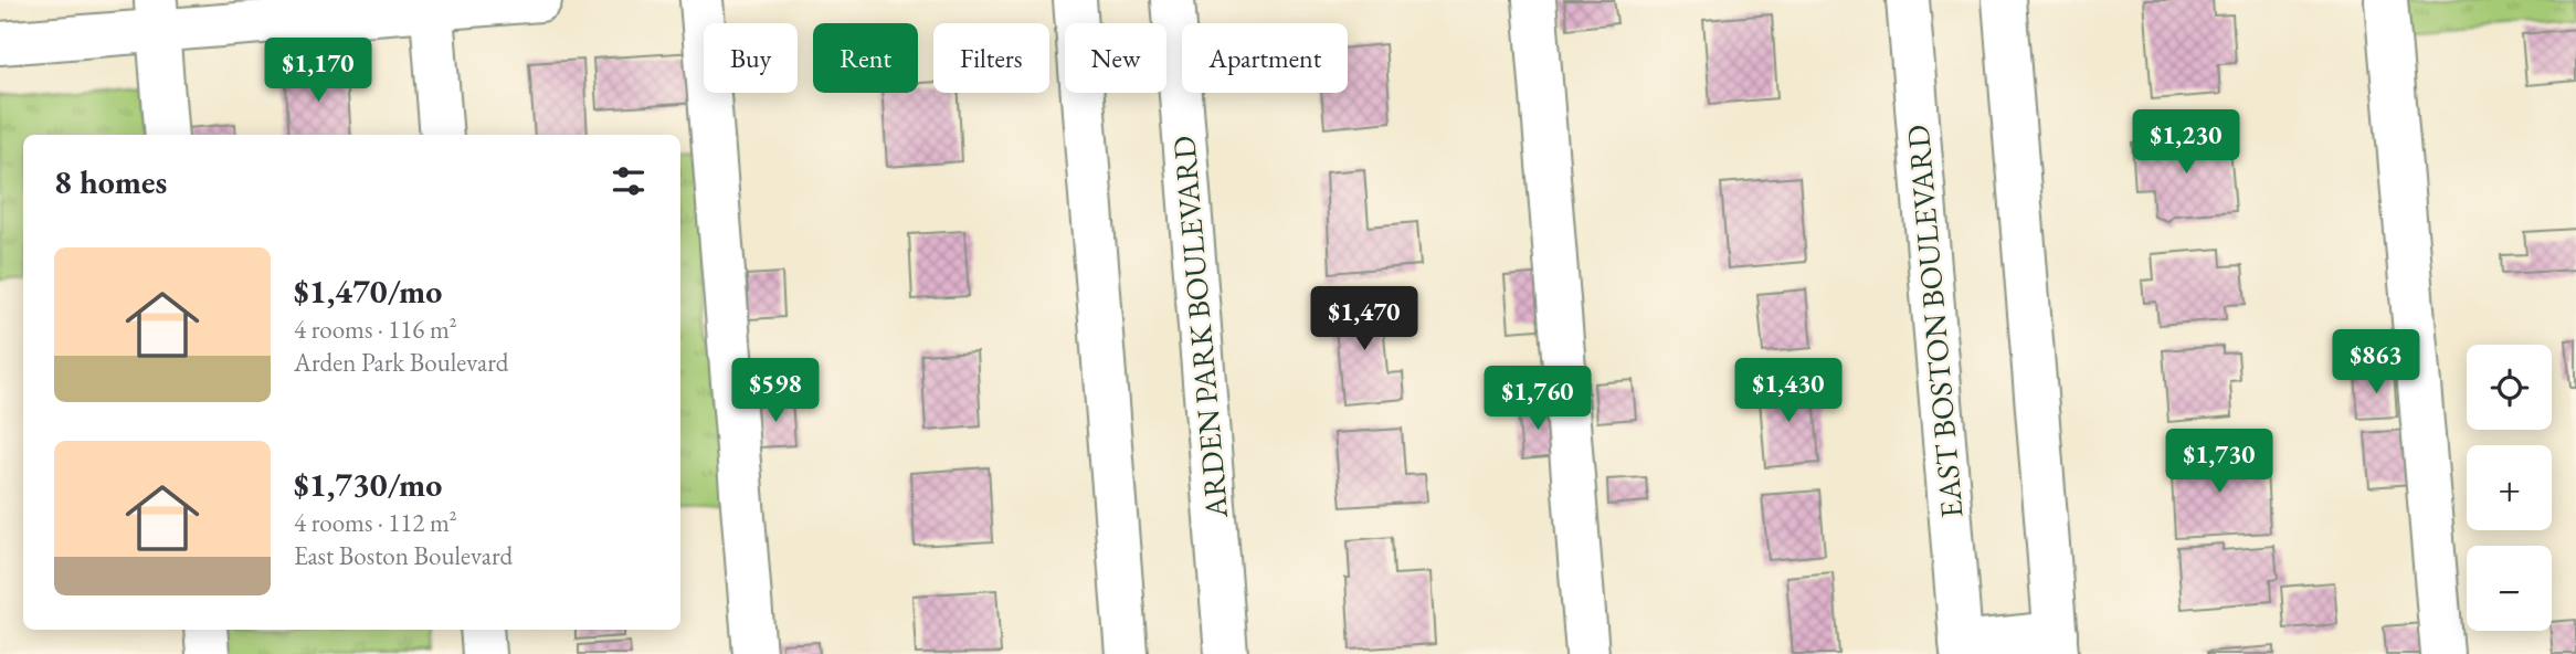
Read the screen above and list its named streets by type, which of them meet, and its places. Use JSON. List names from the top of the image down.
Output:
{
  "streets": {
    "street": ["EAST BOSTON BOULEVARD", "ARDEN PARK BOULEVARD"]
  },
  "page": {
    "chip": [
      "Buy",
      "Rent",
      "Filters",
      "New",
      "Apartment"
    ],
    "price": [
      "$1,170",
      "$1,230",
      "$1,470",
      "$863",
      "$598",
      "$1,430",
      "$1,760",
      "$1,730"
    ],
    "heading": "8 homes",
    "list": [
      {
        "name": "$1,470/mo",
        "note": "4 rooms · 116 m² · Arden Park Boulevard"
      },
      {
        "name": "$1,730/mo",
        "note": "4 rooms · 112 m² · East Boston Boulevard"
      }
    ],
    "map_buttons": ["+", "−"]
  }
}
